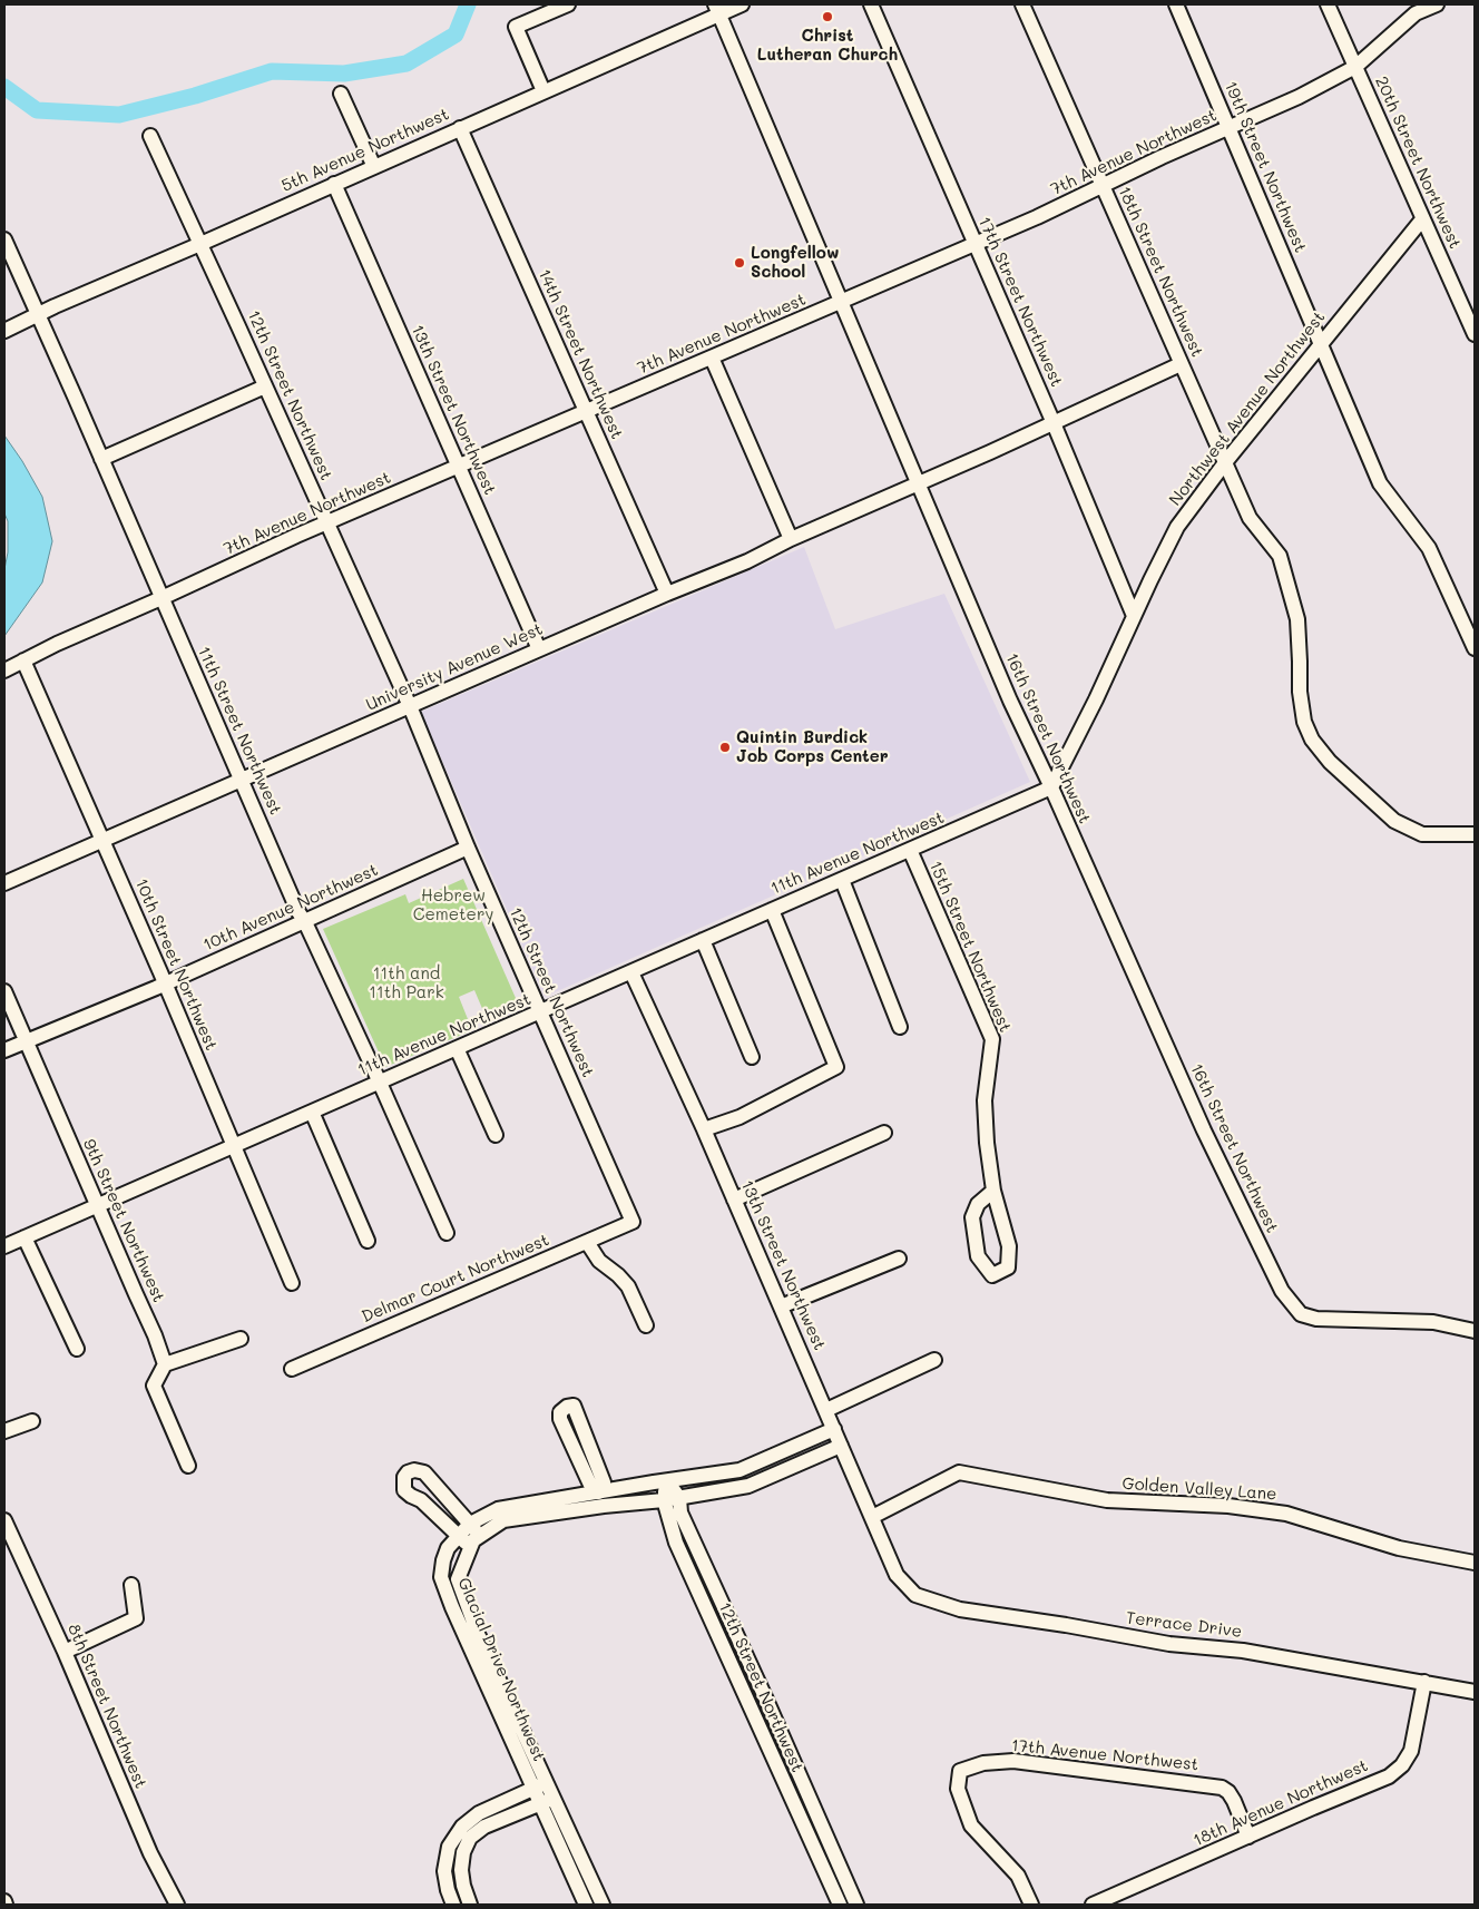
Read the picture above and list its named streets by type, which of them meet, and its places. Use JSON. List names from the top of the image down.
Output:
{
  "streets": {
    "street": [
      "5th Avenue Northwest",
      "7th Avenue Northwest",
      "20th Street Northwest",
      "19th Street Northwest",
      "18th Street Northwest",
      "17th Street Northwest",
      "14th Street Northwest",
      "12th Street Northwest",
      "Northwest Avenue Northwest",
      "13th Street Northwest",
      "University Avenue West",
      "11th Street Northwest",
      "16th Street Northwest",
      "11th Avenue Northwest",
      "10th Avenue Northwest",
      "15th Street Northwest",
      "10th Street Northwest",
      "9th Street Northwest",
      "Delmar Court Northwest",
      "Golden Valley Lane",
      "Terrace Drive",
      "Glacial Drive Northwest",
      "8th Street Northwest",
      "17th Avenue Northwest",
      "18th Avenue Northwest"
    ]
  },
  "crossings": [
    ["5th Avenue Northwest", "14th Street Northwest"],
    ["5th Avenue Northwest", "12th Street Northwest"],
    ["5th Avenue Northwest", "13th Street Northwest"],
    ["5th Avenue Northwest", "11th Street Northwest"],
    ["5th Avenue Northwest", "16th Street Northwest"],
    ["7th Avenue Northwest", "20th Street Northwest"],
    ["7th Avenue Northwest", "19th Street Northwest"],
    ["7th Avenue Northwest", "18th Street Northwest"],
    ["7th Avenue Northwest", "17th Street Northwest"],
    ["7th Avenue Northwest", "14th Street Northwest"],
    ["7th Avenue Northwest", "12th Street Northwest"],
    ["7th Avenue Northwest", "13th Street Northwest"],
    ["7th Avenue Northwest", "11th Street Northwest"],
    ["7th Avenue Northwest", "16th Street Northwest"],
    ["7th Avenue Northwest", "10th Street Northwest"],
    ["20th Street Northwest", "Northwest Avenue Northwest"],
    ["19th Street Northwest", "Northwest Avenue Northwest"],
    ["18th Street Northwest", "Northwest Avenue Northwest"],
    ["18th Street Northwest", "University Avenue West"],
    ["17th Street Northwest", "Northwest Avenue Northwest"],
    ["17th Street Northwest", "University Avenue West"],
    ["14th Street Northwest", "University Avenue West"],
    ["12th Street Northwest", "University Avenue West"],
    ["12th Street Northwest", "11th Avenue Northwest"],
    ["12th Street Northwest", "10th Avenue Northwest"],
    ["12th Street Northwest", "Delmar Court Northwest"],
    ["12th Street Northwest", "Glacial Drive Northwest"],
    ["Northwest Avenue Northwest", "16th Street Northwest"],
    ["Northwest Avenue Northwest", "11th Avenue Northwest"],
    ["13th Street Northwest", "University Avenue West"],
    ["13th Street Northwest", "11th Avenue Northwest"],
    ["13th Street Northwest", "Golden Valley Lane"],
    ["13th Street Northwest", "Terrace Drive"],
    ["13th Street Northwest", "Glacial Drive Northwest"],
    ["University Avenue West", "11th Street Northwest"],
    ["University Avenue West", "16th Street Northwest"],
    ["University Avenue West", "10th Street Northwest"],
    ["11th Street Northwest", "11th Avenue Northwest"],
    ["11th Street Northwest", "10th Avenue Northwest"],
    ["16th Street Northwest", "11th Avenue Northwest"],
    ["11th Avenue Northwest", "15th Street Northwest"],
    ["11th Avenue Northwest", "10th Street Northwest"],
    ["11th Avenue Northwest", "9th Street Northwest"],
    ["10th Avenue Northwest", "10th Street Northwest"],
    ["10th Avenue Northwest", "9th Street Northwest"],
    ["Terrace Drive", "18th Avenue Northwest"],
    ["17th Avenue Northwest", "18th Avenue Northwest"]
  ],
  "parks": ["Hebrew Cemetery", "11th and 11th Park"],
  "places": ["Christ Lutheran Church", "Longfellow School", "Quintin Burdick Job Corps Center"]
}
